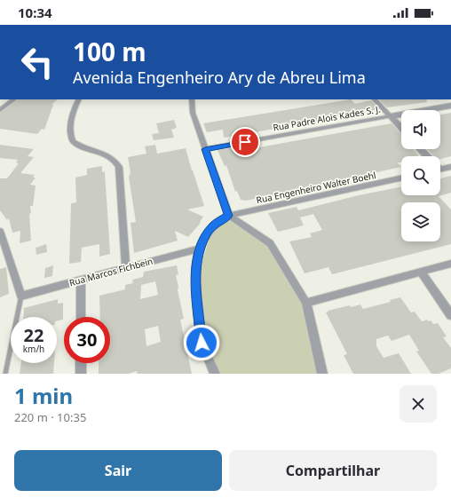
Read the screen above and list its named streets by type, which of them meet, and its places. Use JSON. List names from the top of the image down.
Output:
{
  "streets": {
    "street": ["Rua Padre Alois Kades S. J.", "Rua Engenheiro Walter Boehl", "Rua Marcos Fichbein"]
  },
  "crossings": [
    ["Rua Engenheiro Walter Boehl", "Rua Marcos Fichbein"]
  ],
  "page": {
    "status": "10:34",
    "turn": ["100 m", "Avenida Engenheiro Ary de Abreu Lima"],
    "speed": "22 km/h",
    "limit": "30",
    "heading": ["1 min", "220 m · 10:35"],
    "buttons": ["Sair", "Compartilhar"]
  }
}
